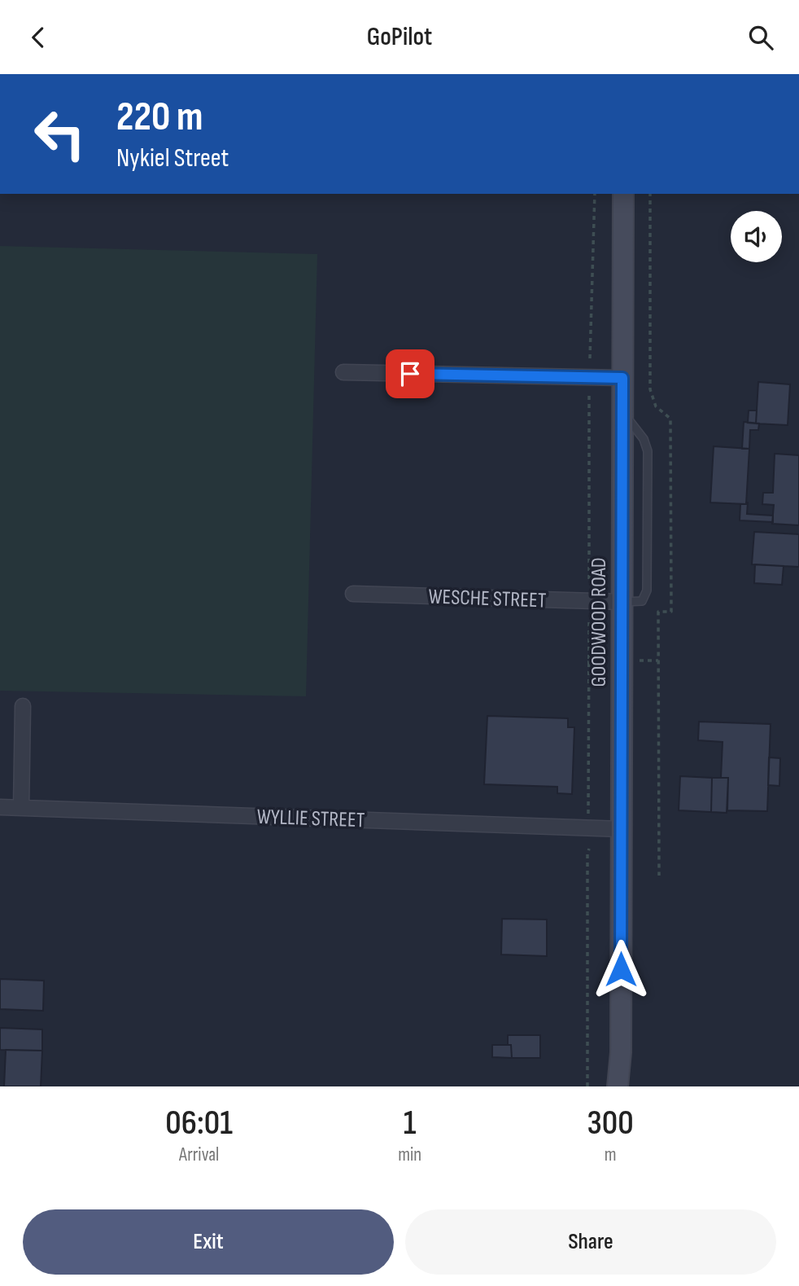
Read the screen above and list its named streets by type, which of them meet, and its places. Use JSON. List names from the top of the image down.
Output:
{
  "streets": {
    "main road": ["GOODWOOD ROAD"],
    "street": ["WESCHE STREET", "WYLLIE STREET"]
  },
  "crossings": [
    ["WESCHE STREET", "GOODWOOD ROAD"],
    ["GOODWOOD ROAD", "WYLLIE STREET"]
  ],
  "page": {
    "header": "GoPilot",
    "turn": ["220 m", "Nykiel Street"],
    "eta": [
      "06:01",
      "Arrival",
      "1",
      "min",
      "300",
      "m"
    ],
    "buttons": ["Exit", "Share"]
  }
}
